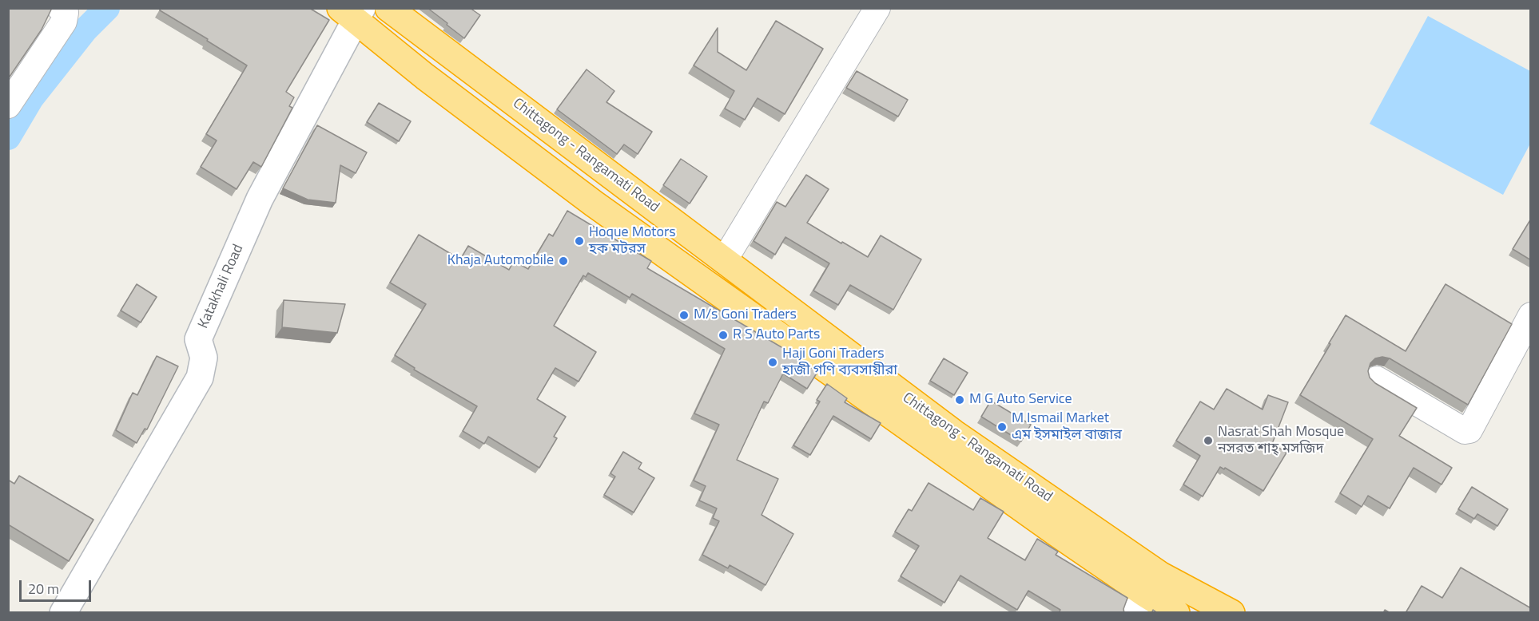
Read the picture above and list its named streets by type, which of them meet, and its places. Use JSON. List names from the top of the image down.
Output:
{
  "streets": {
    "highway": ["Chittagong - Rangamati Road"],
    "street": ["Katakhali Road"]
  },
  "crossings": [
    ["Chittagong - Rangamati Road", "Katakhali Road"]
  ],
  "places": [
    "Hoque Motors হক মটরস",
    "Khaja Automobile",
    "M/s Goni Traders",
    "R S Auto Parts",
    "Haji Goni Traders হাজী গণি ব্যবসায়ীরা",
    "M G Auto Service",
    "M Ismail Market এম ইসমাইল বাজার",
    "Nasrat Shah Mosque নসরত শাহ্‌ মসজিদ"
  ],
  "scale_bar": "20 m"
}
